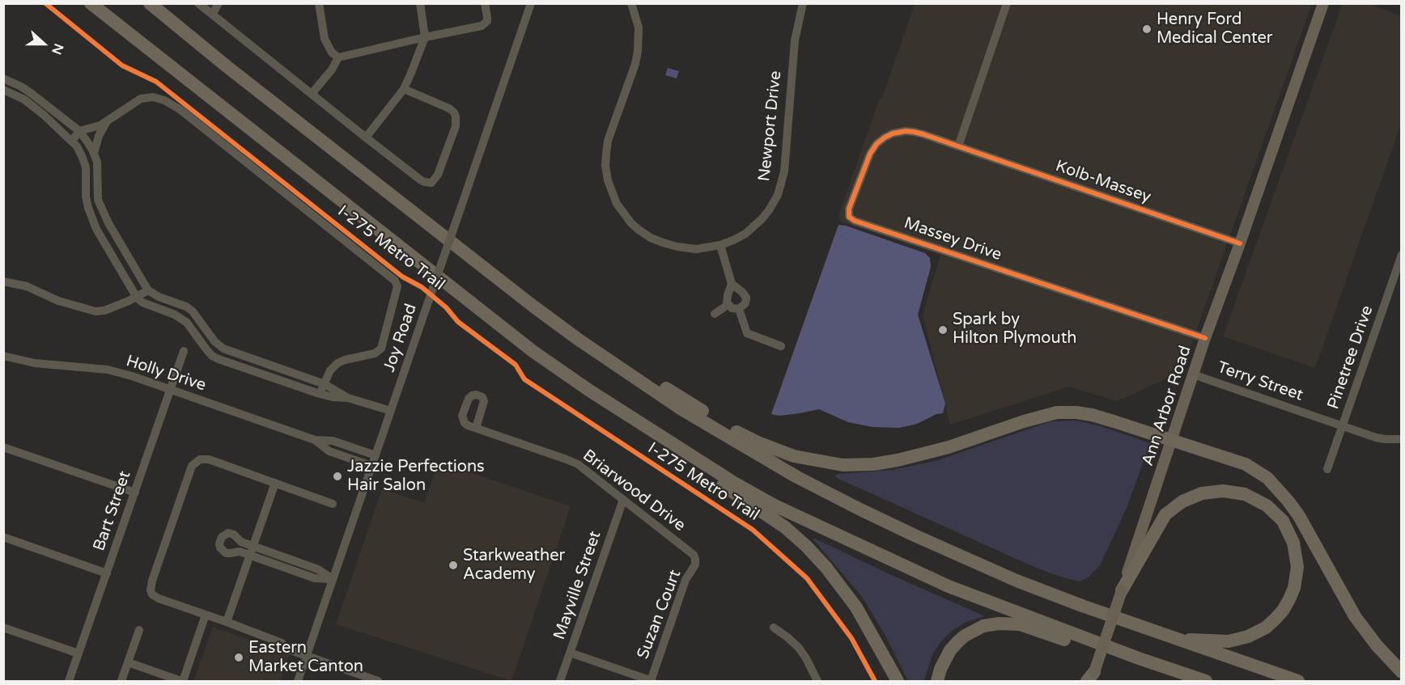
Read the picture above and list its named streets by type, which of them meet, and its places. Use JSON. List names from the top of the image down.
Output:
{
  "streets": {
    "main road": ["Ann Arbor Road"],
    "street": [
      "Newport Drive",
      "Kolb-Massey",
      "Massey Drive",
      "Joy Road",
      "Pinetree Drive",
      "Holly Drive",
      "Terry Street",
      "Briarwood Drive",
      "Bart Street",
      "Mayville Street",
      "Suzan Court"
    ],
    "cycle path": ["I-275 Metro Trail"]
  },
  "crossings": [
    ["Kolb-Massey", "Massey Drive"],
    ["Kolb-Massey", "Ann Arbor Road"],
    ["Massey Drive", "Ann Arbor Road"],
    ["Joy Road", "Holly Drive"],
    ["Pinetree Drive", "Terry Street"],
    ["Holly Drive", "Bart Street"],
    ["Terry Street", "Ann Arbor Road"],
    ["Briarwood Drive", "Mayville Street"],
    ["Briarwood Drive", "Suzan Court"]
  ],
  "places": [
    "Henry Ford Medical Center",
    "Spark by Hilton Plymouth",
    "Jazzie Perfections Hair Salon",
    "Starkweather Academy",
    "Eastern Market Canton"
  ],
  "north": "right"
}
